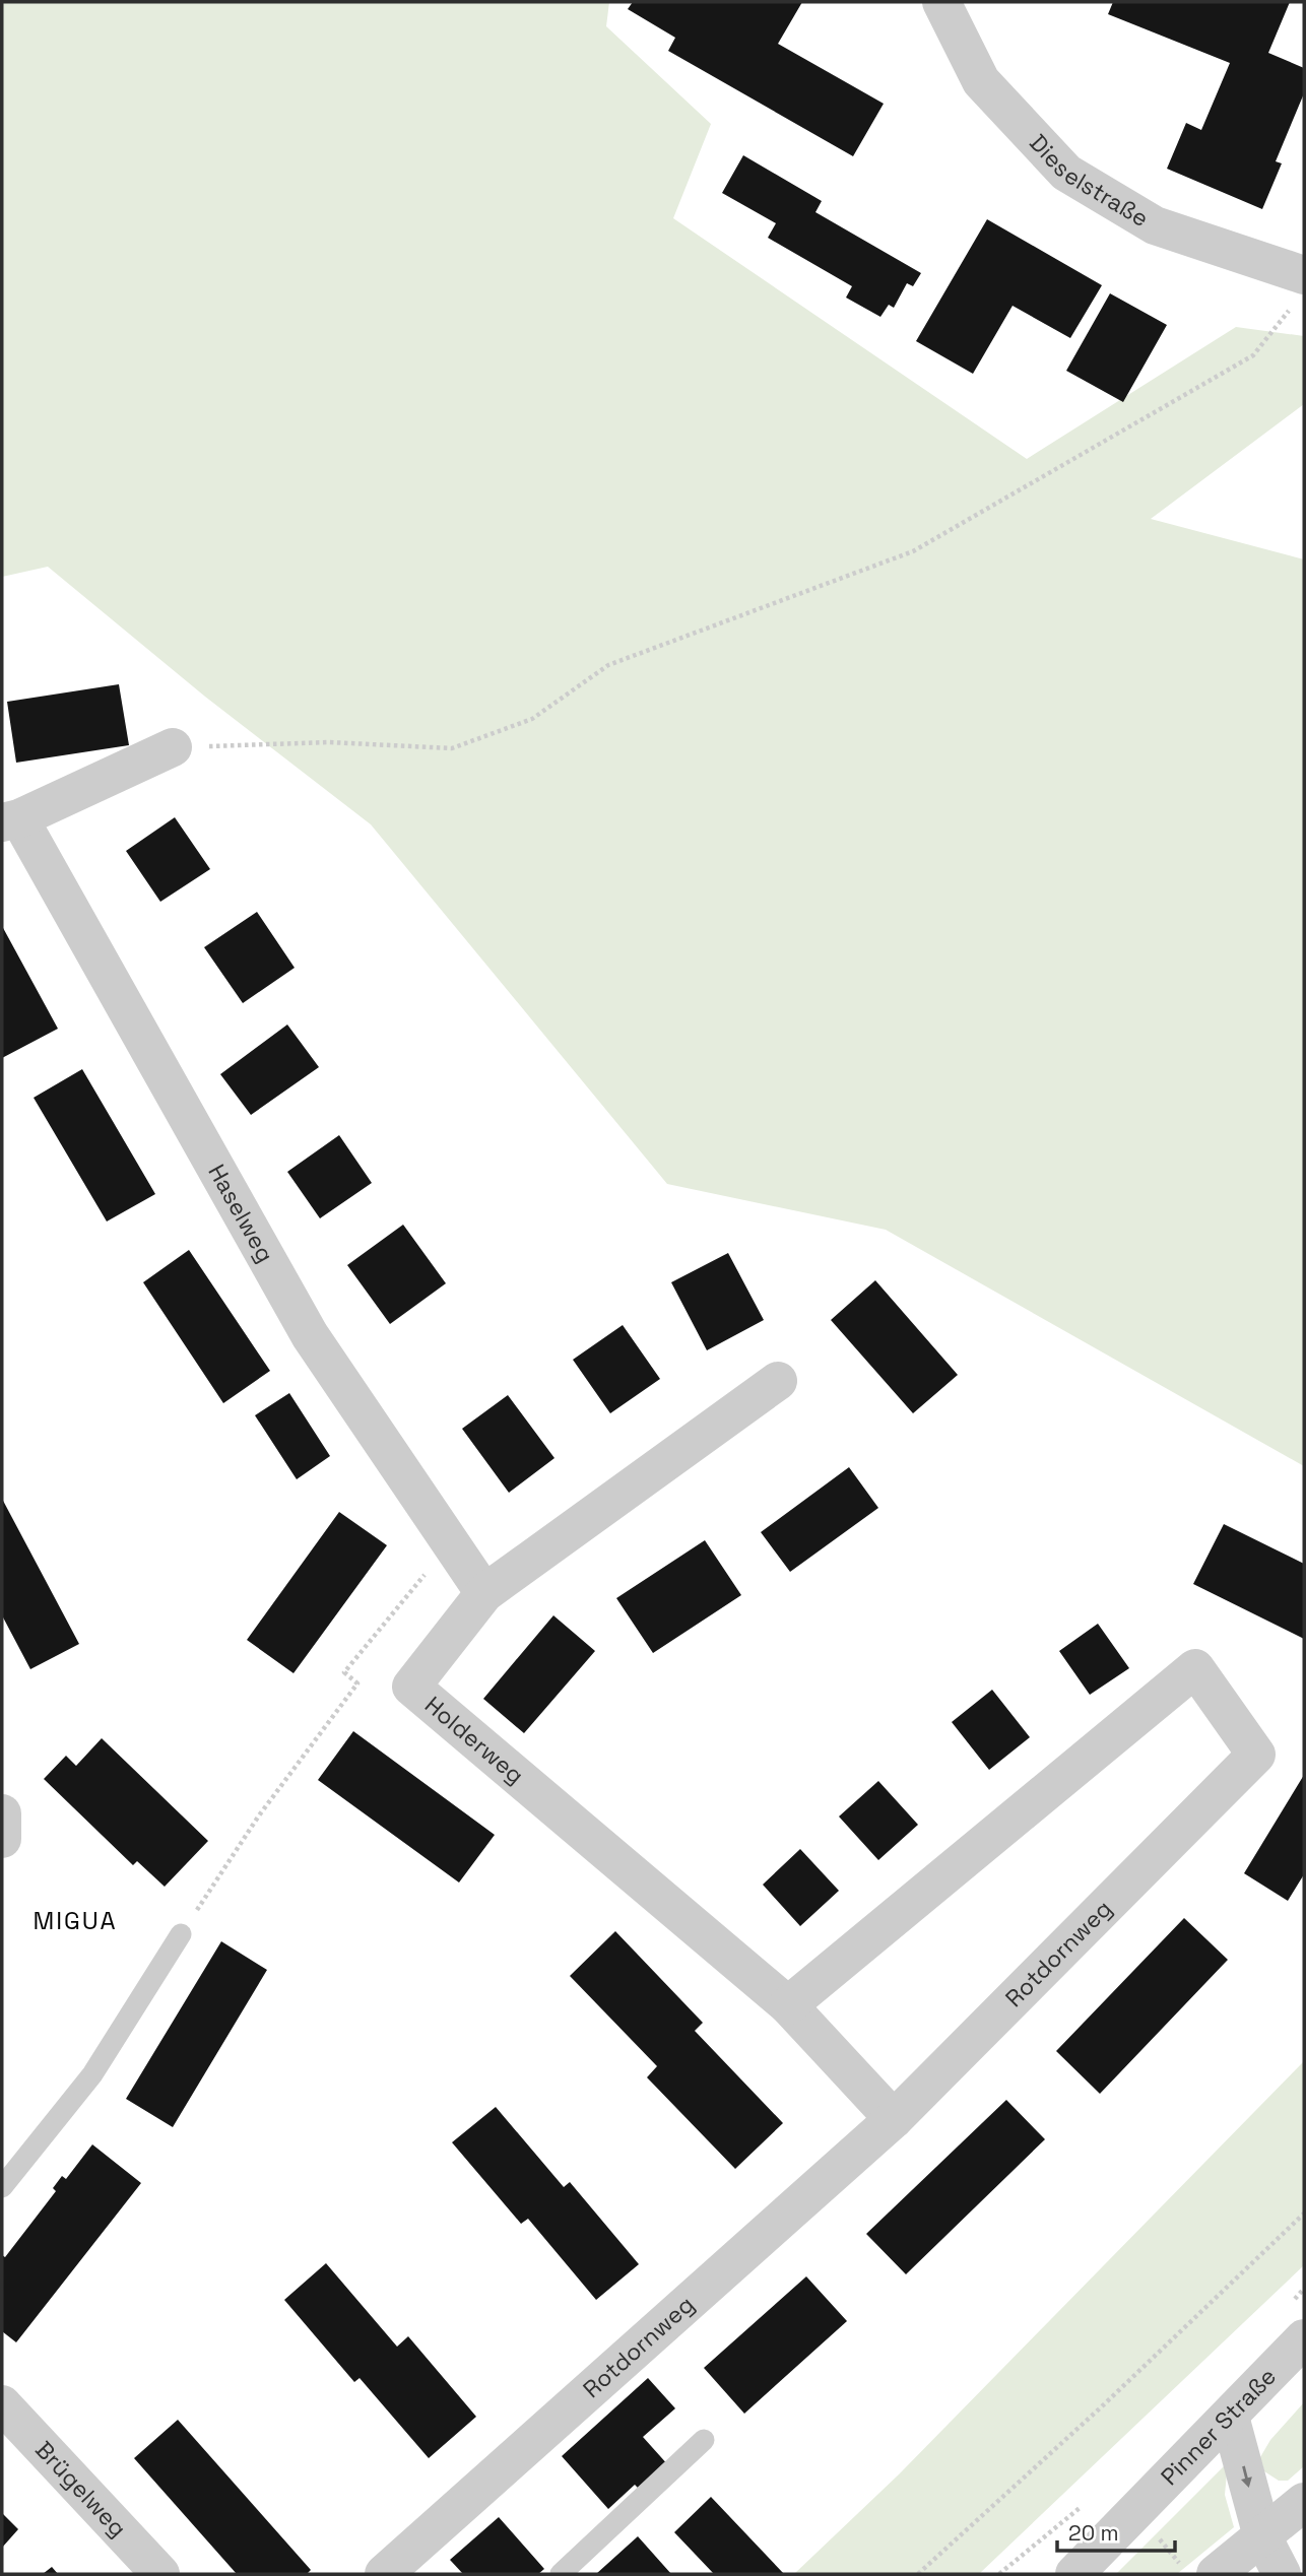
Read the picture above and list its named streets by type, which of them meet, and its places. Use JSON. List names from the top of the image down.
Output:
{
  "streets": {
    "street": [
      "Dieselstraße",
      "Haselweg",
      "Holderweg",
      "Rotdornweg",
      "Pinner Straße",
      "Brügelweg"
    ]
  },
  "crossings": [
    ["Haselweg", "Holderweg"],
    ["Holderweg", "Rotdornweg"]
  ],
  "districts": ["MIGUA"],
  "scale_bar": "20 m"
}
